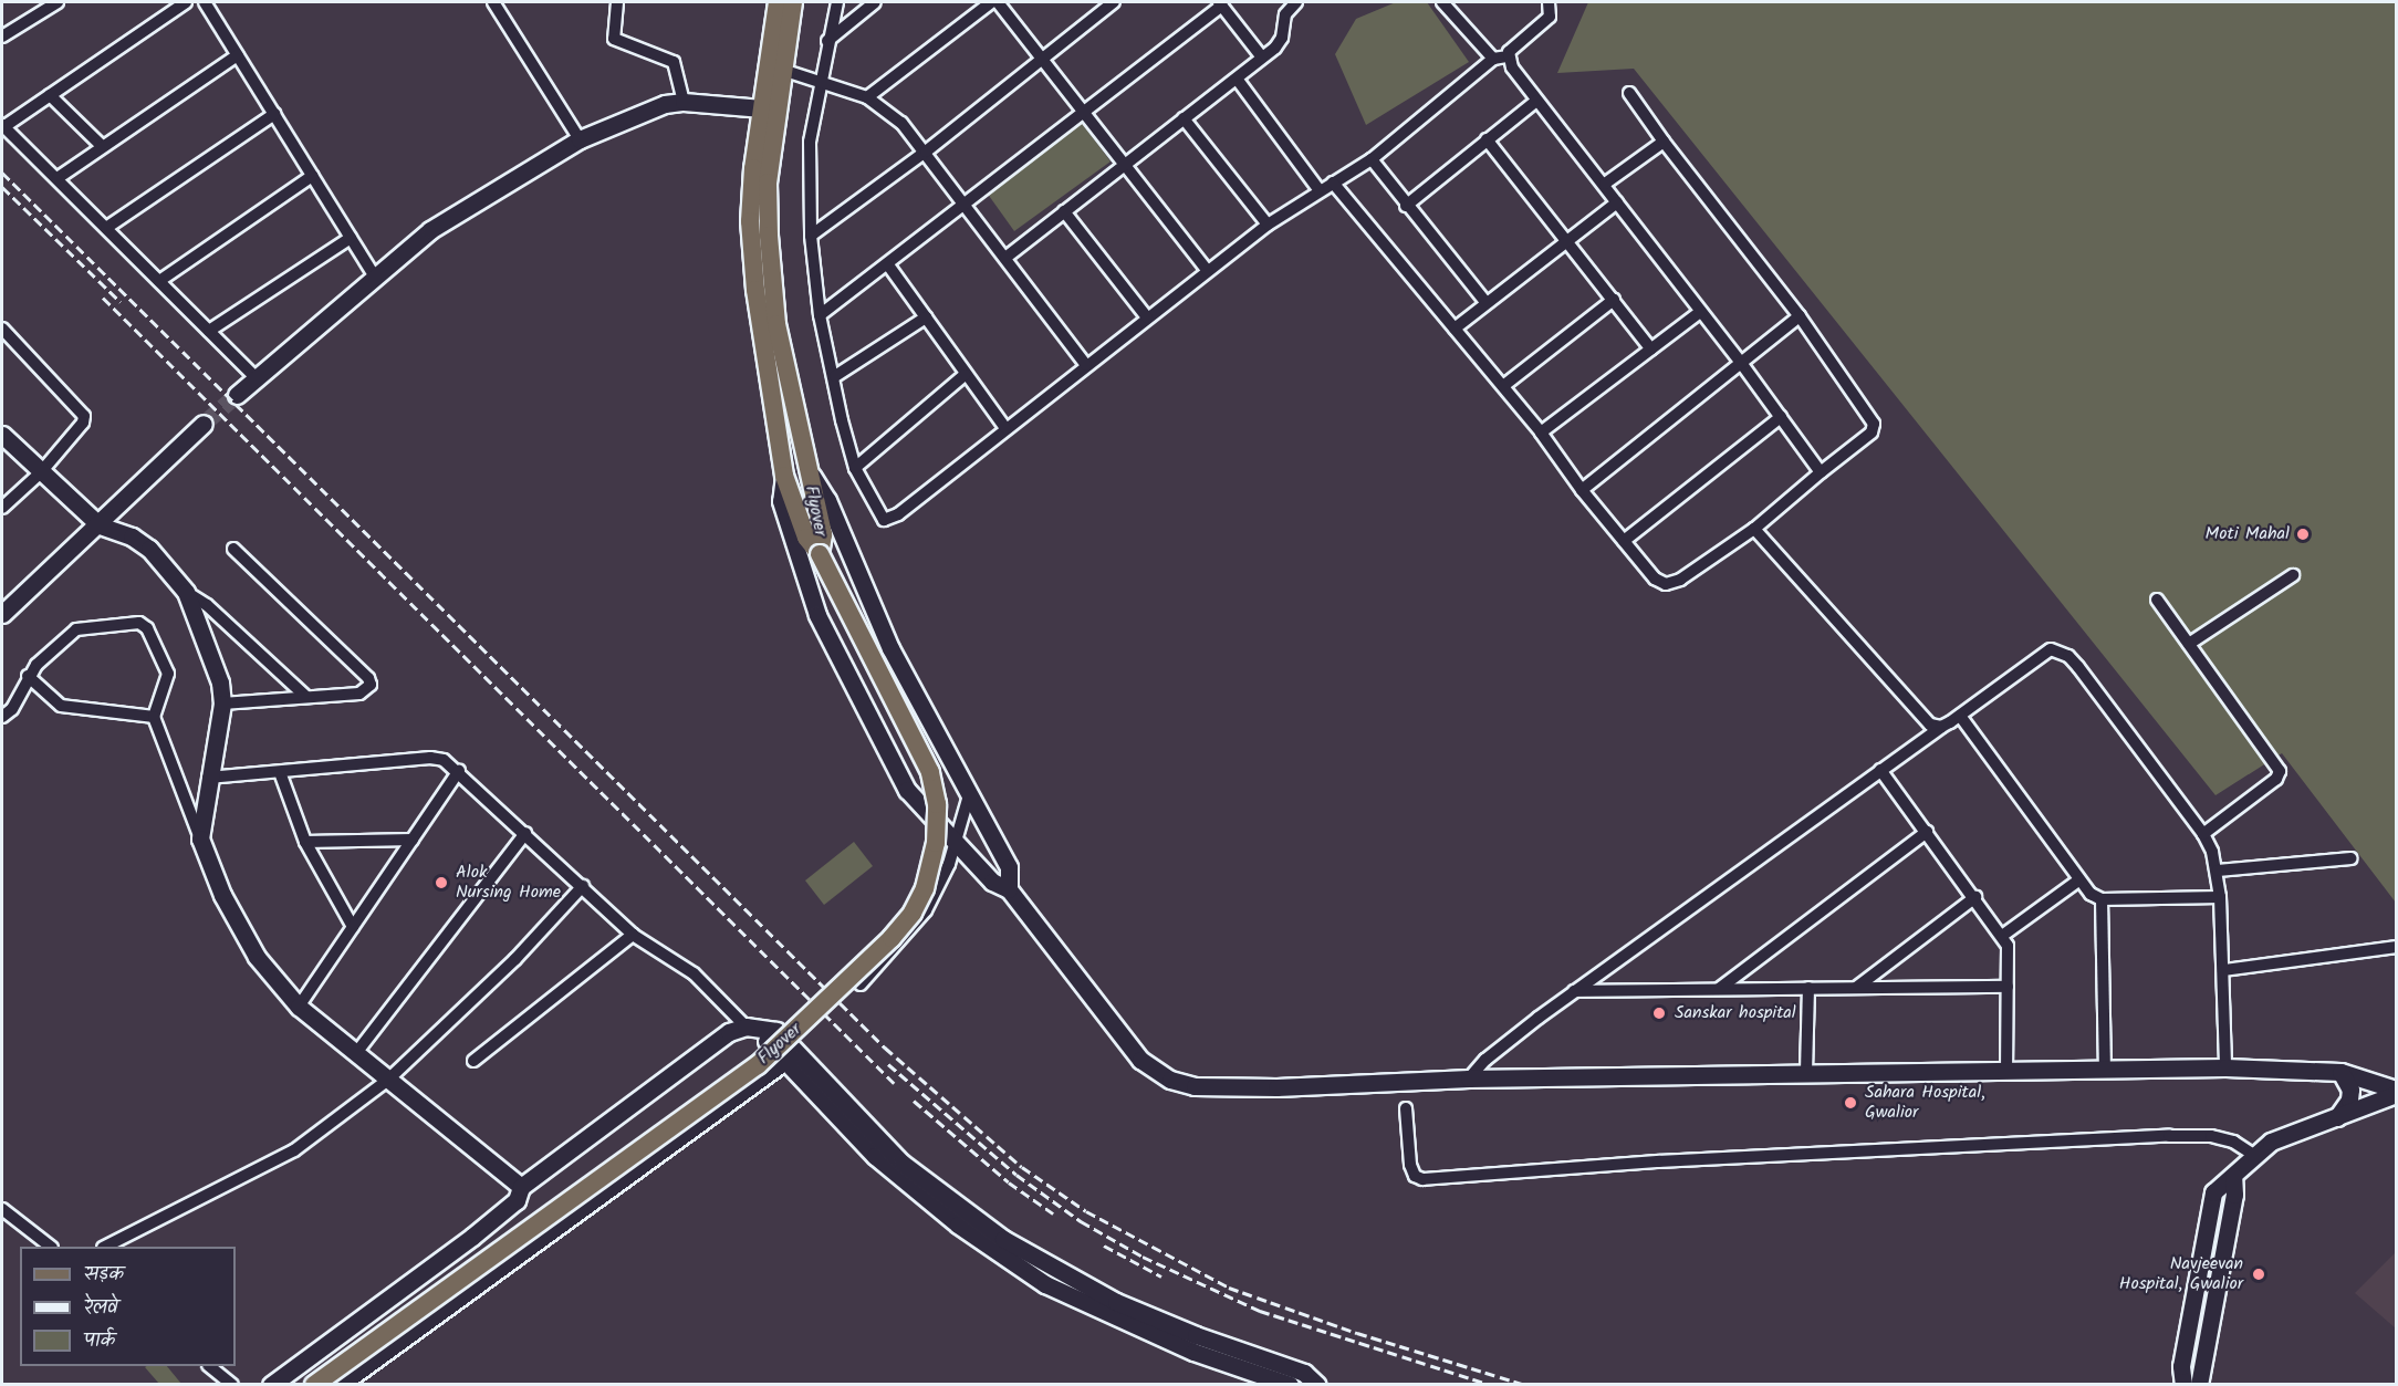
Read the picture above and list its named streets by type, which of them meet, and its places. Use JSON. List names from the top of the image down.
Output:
{
  "streets": {
    "main road": ["Flyover"]
  },
  "places": [
    "Moti Mahal",
    "Alok Nursing Home",
    "Sanskar hospital",
    "Sahara Hospital, Gwalior",
    "Navjeevan Hospital, Gwalior"
  ],
  "legend": ["सड़क", "रेलवे", "पार्क"]
}
